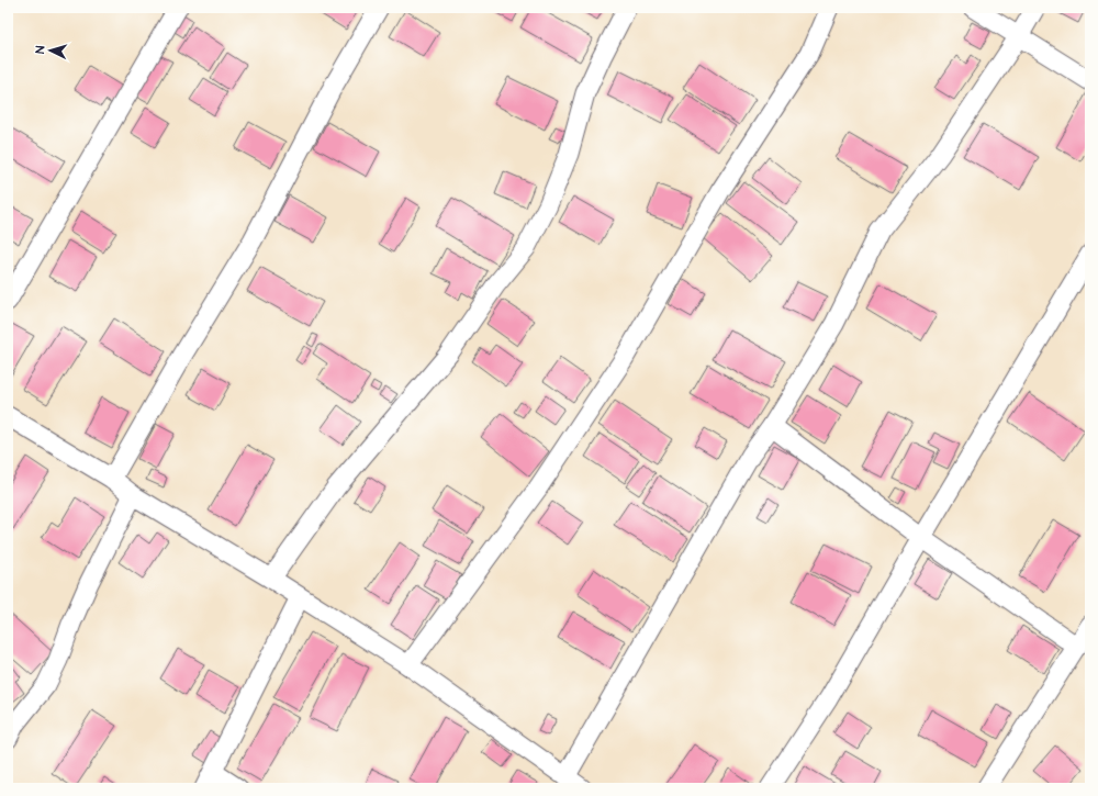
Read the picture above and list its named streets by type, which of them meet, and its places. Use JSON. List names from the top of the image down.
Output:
{
  "north": "left"
}
